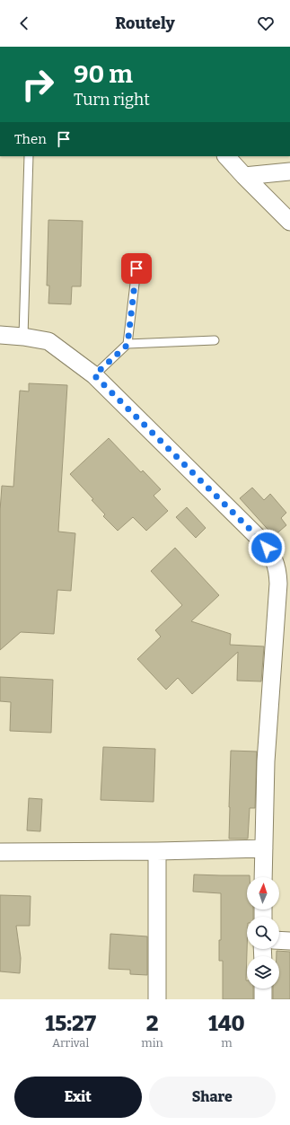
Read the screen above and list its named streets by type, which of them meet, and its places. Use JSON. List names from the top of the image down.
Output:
{
  "north": "top",
  "page": {
    "header": "Routely",
    "turn": ["90 m", "Turn right"],
    "then": "Then",
    "eta": [
      "15:27",
      "Arrival",
      "2",
      "min",
      "140",
      "m"
    ],
    "buttons": ["Exit", "Share"]
  }
}
